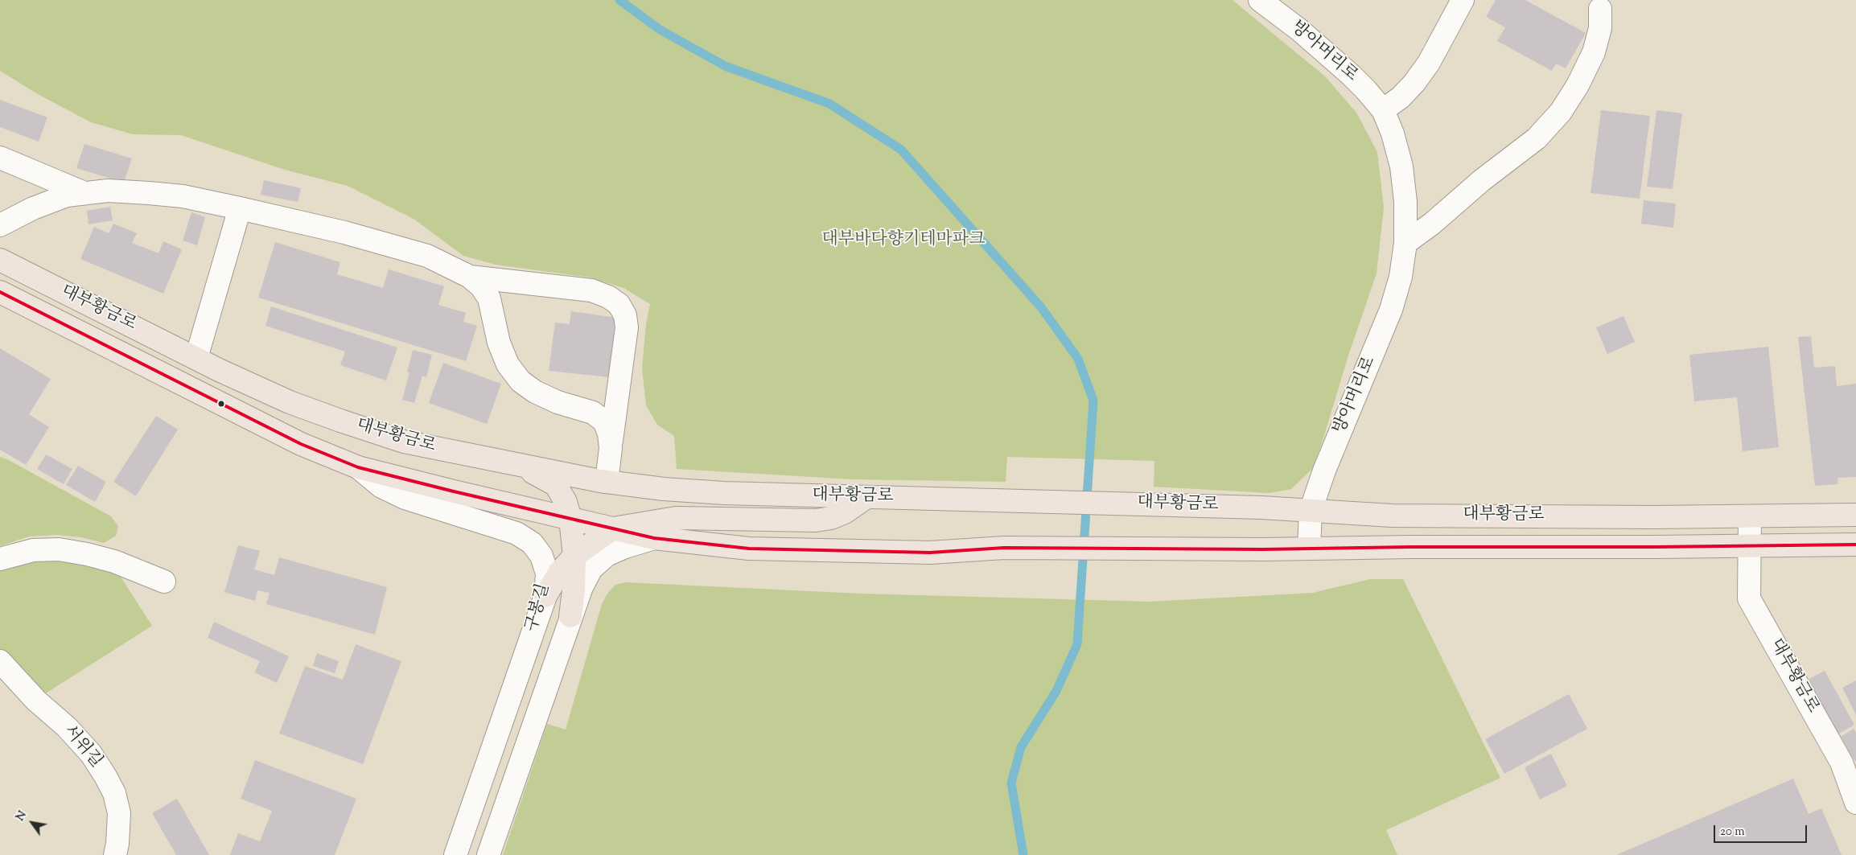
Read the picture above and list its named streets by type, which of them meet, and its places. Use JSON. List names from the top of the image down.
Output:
{
  "streets": {
    "main road": ["대부황금로"],
    "street": ["방아머리로", "구봉길", "서위길"]
  },
  "crossings": [
    ["방아머리로", "대부황금로"],
    ["대부황금로", "구봉길"]
  ],
  "parks": ["대부바다향기테마파크"],
  "scale_bar": "20 m",
  "north": "top left"
}
